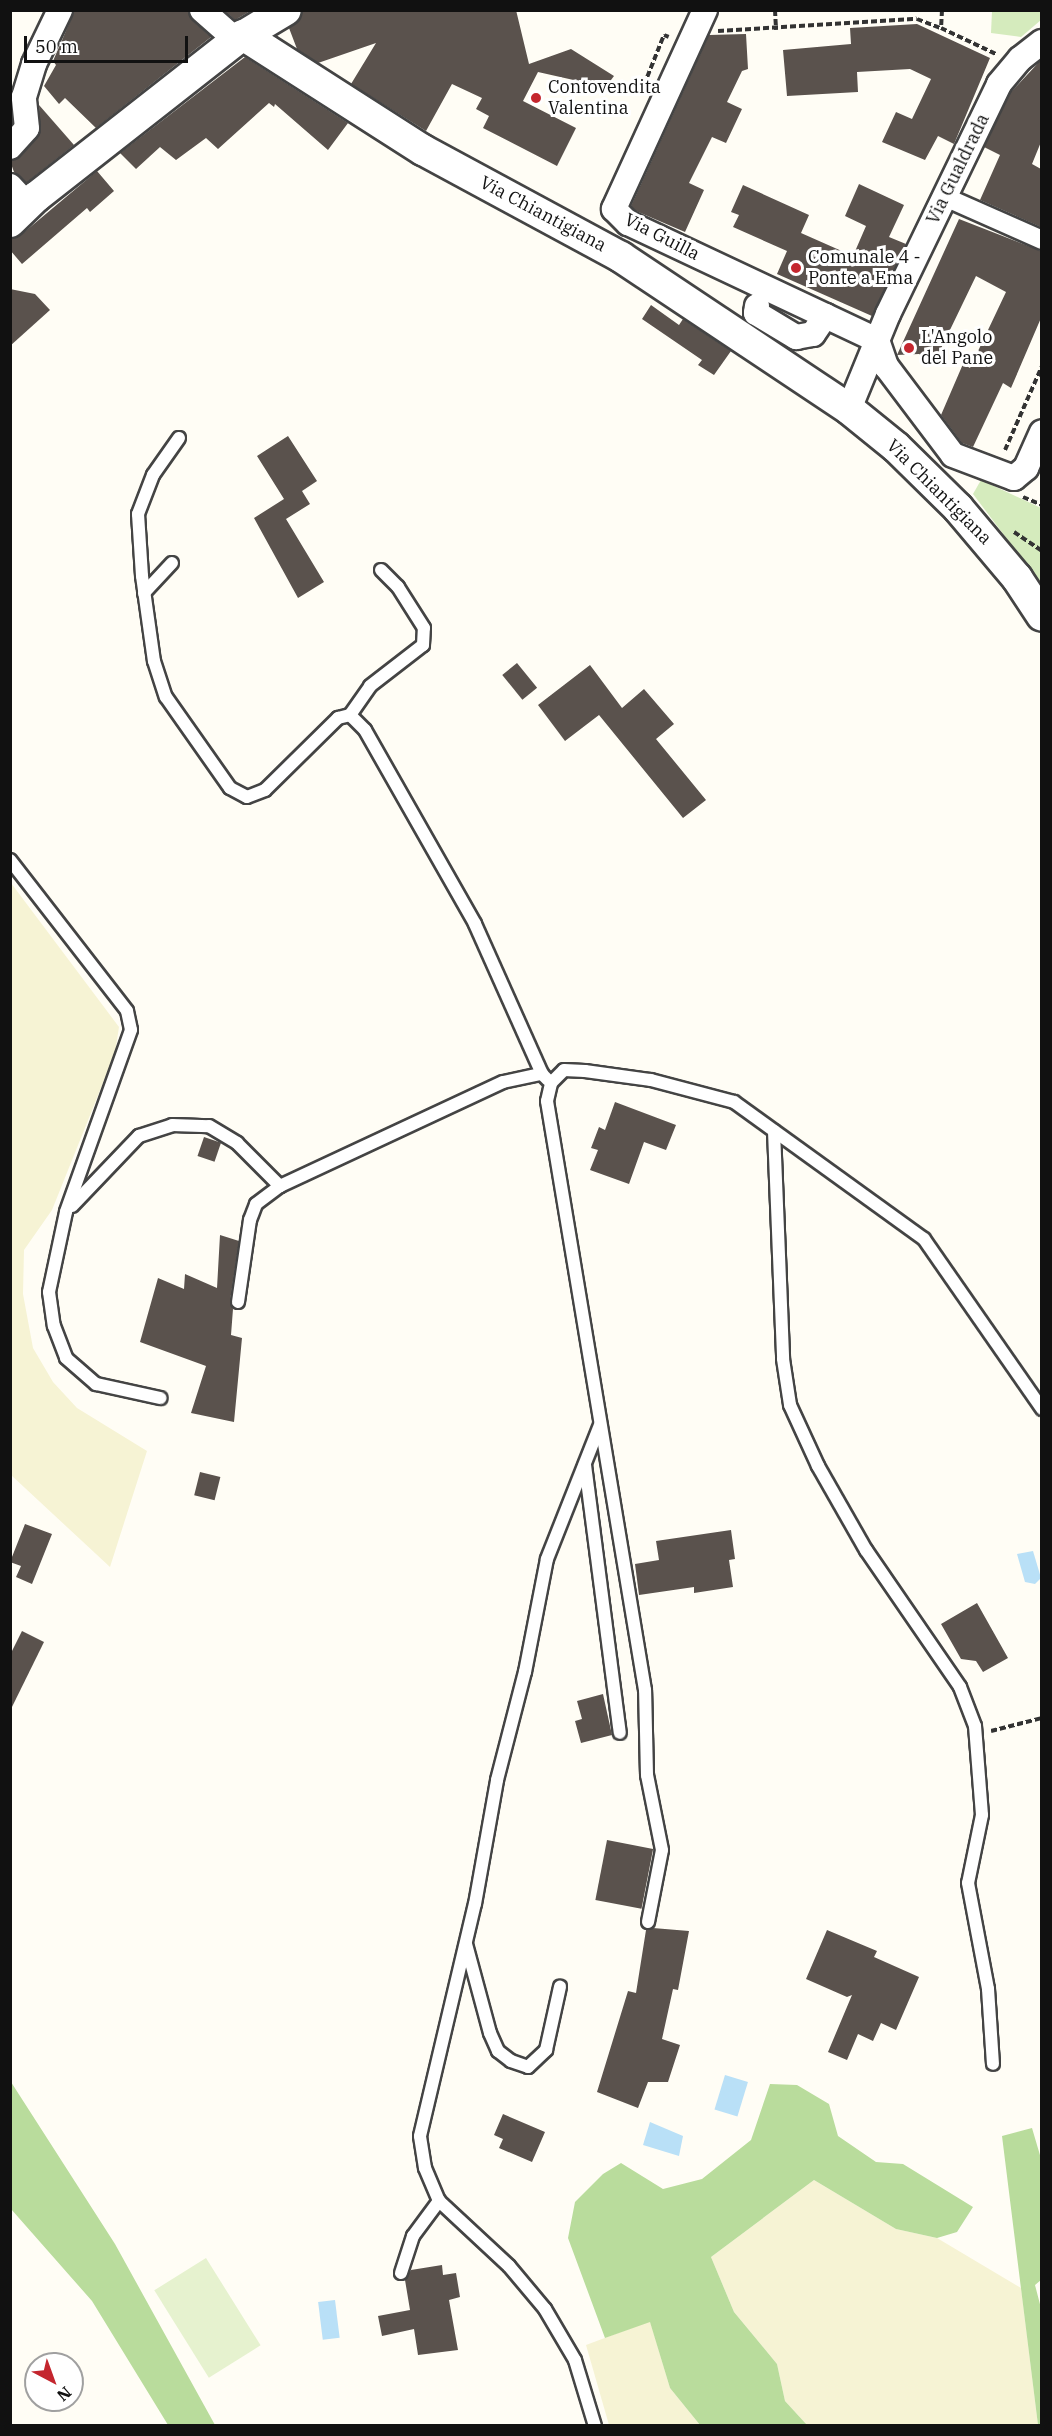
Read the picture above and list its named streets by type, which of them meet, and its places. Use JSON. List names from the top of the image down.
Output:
{
  "streets": {
    "street": ["Via Gualdrada", "Via Chiantigiana", "Via Guilla"]
  },
  "crossings": [
    ["Via Gualdrada", "Via Chiantigiana"],
    ["Via Gualdrada", "Via Guilla"]
  ],
  "places": ["Contovendita Valentina", "Comunale 4 - Ponte a Ema", "L'Angolo del Pane"],
  "scale_bar": "50 m",
  "north": "bottom right"
}
